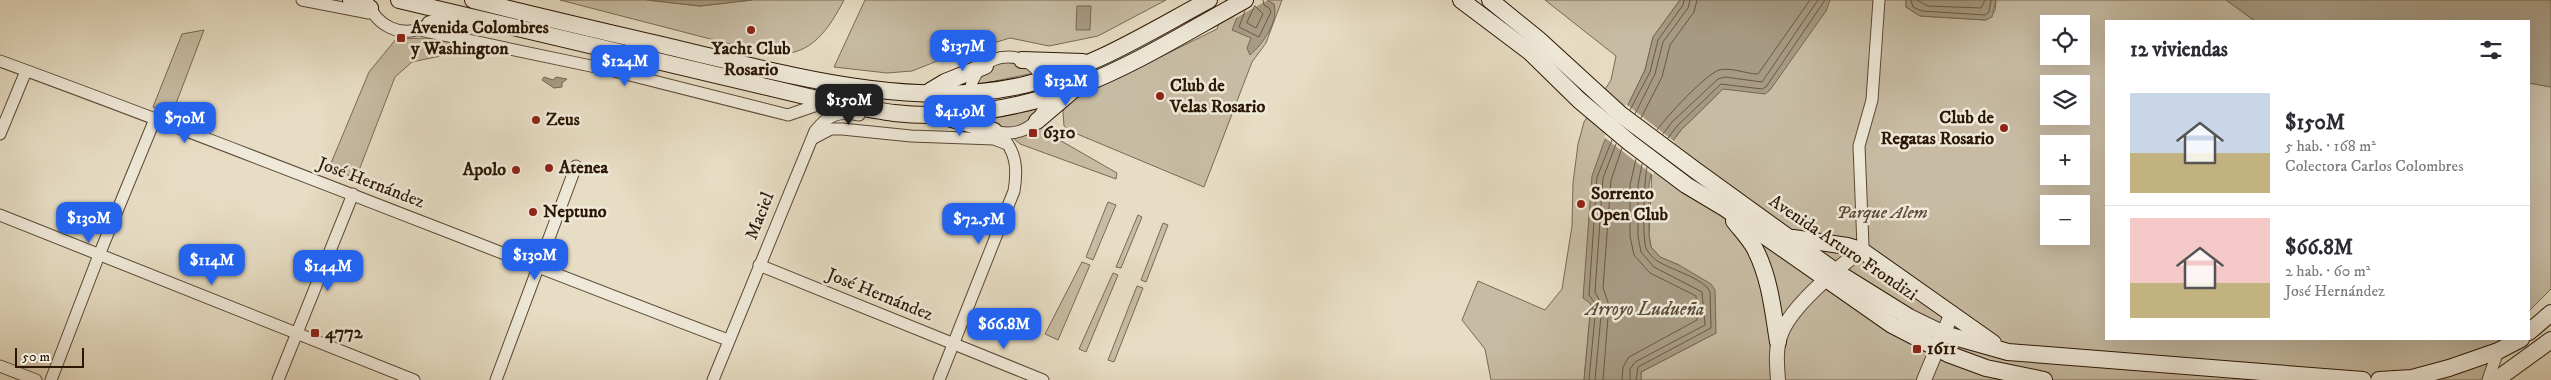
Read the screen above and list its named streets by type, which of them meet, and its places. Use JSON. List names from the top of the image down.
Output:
{
  "streets": {
    "main road": ["Avenida Arturo Frondizi"],
    "street": ["José Hernández", "Maciel"]
  },
  "crossings": [
    ["José Hernández", "Maciel"]
  ],
  "water": ["Arroyo Ludueña"],
  "parks": ["Parque Alem"],
  "places": {
    "other": [
      "Yacht Club Rosario",
      "Club de Velas Rosario",
      "Zeus",
      "Club de Regatas Rosario",
      "Atenea",
      "Apolo",
      "Sorrento Open Club",
      "Neptuno"
    ],
    "transit": [
      "Avenida Colombres y Washington",
      "6310",
      "4772",
      "1611"
    ]
  },
  "scale_bar": "50 m",
  "page": {
    "map_buttons": ["+", "−"],
    "heading": "12 viviendas",
    "price": [
      "$137M",
      "$124M",
      "$132M",
      "$150M",
      "$41.9M",
      "$70M",
      "$130M",
      "$72.5M",
      "$130M",
      "$114M",
      "$144M",
      "$66.8M"
    ],
    "list": [
      {
        "name": "$150M",
        "note": "5 hab. · 168 m² · Colectora Carlos Colombres"
      },
      {
        "name": "$66.8M",
        "note": "2 hab. · 60 m² · José Hernández"
      }
    ],
    "scale": "50 m"
  }
}
